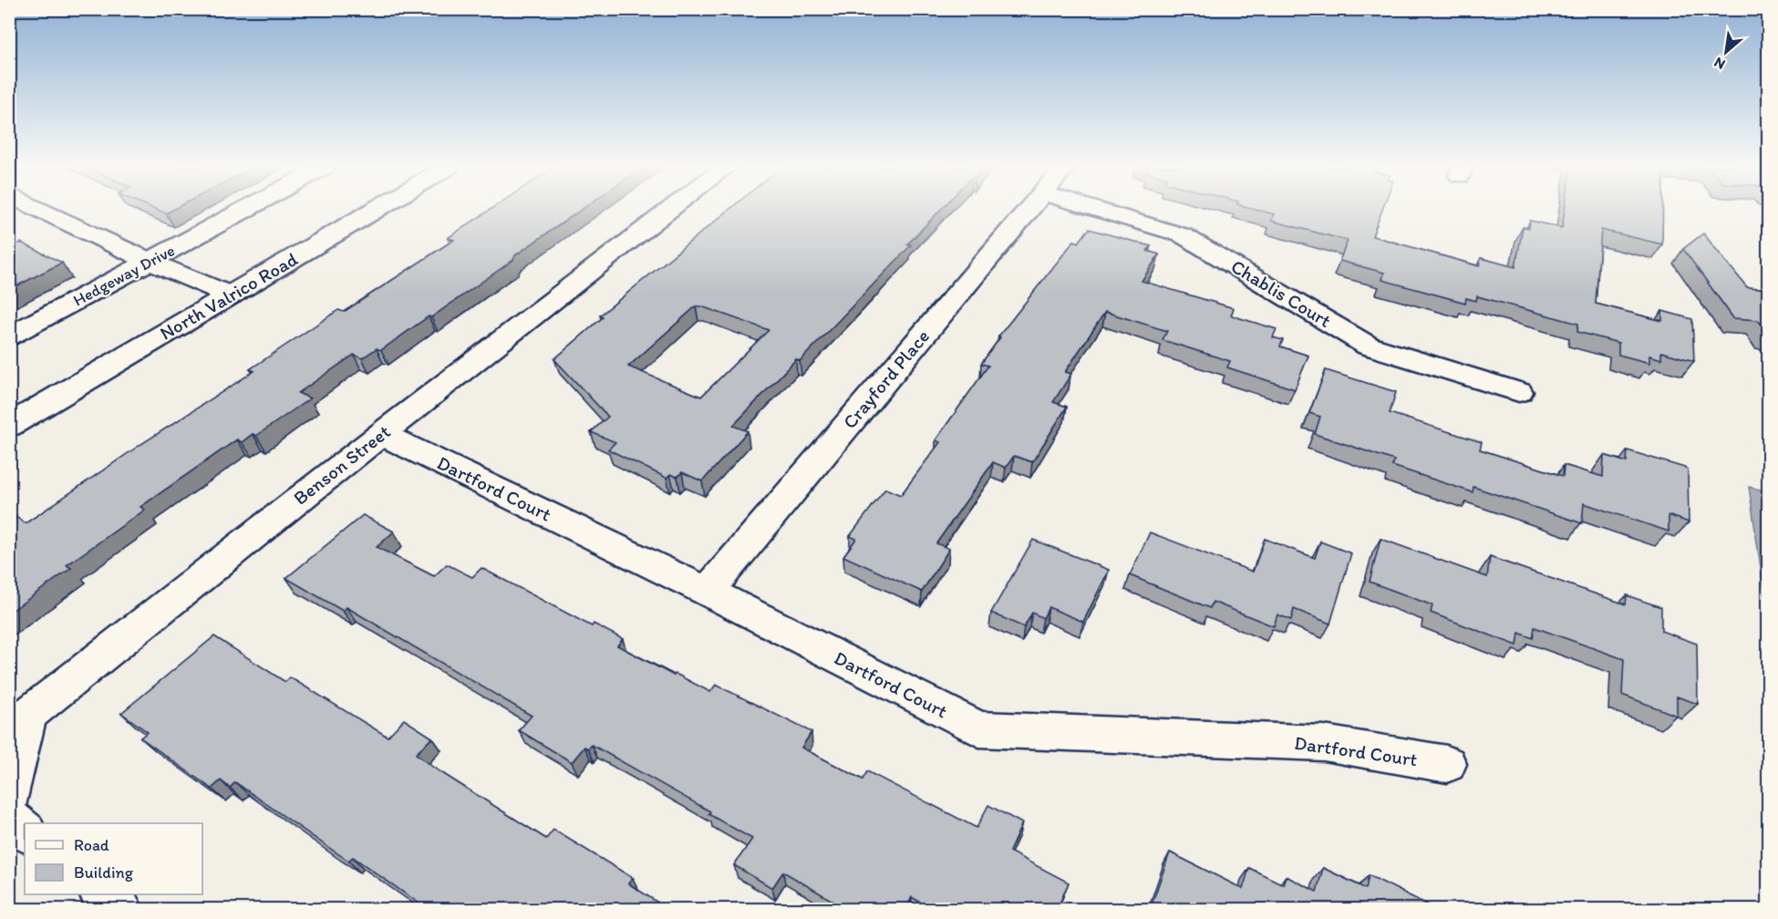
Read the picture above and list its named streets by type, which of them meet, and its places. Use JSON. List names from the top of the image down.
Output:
{
  "streets": {
    "street": [
      "Hedgeway Drive",
      "Chablis Court",
      "North Valrico Road",
      "Crayford Place",
      "Benson Street",
      "Dartford Court"
    ]
  },
  "crossings": [
    ["Crayford Place", "Dartford Court"],
    ["Benson Street", "Dartford Court"]
  ],
  "legend": ["Road", "Building"],
  "north": "bottom left"
}
